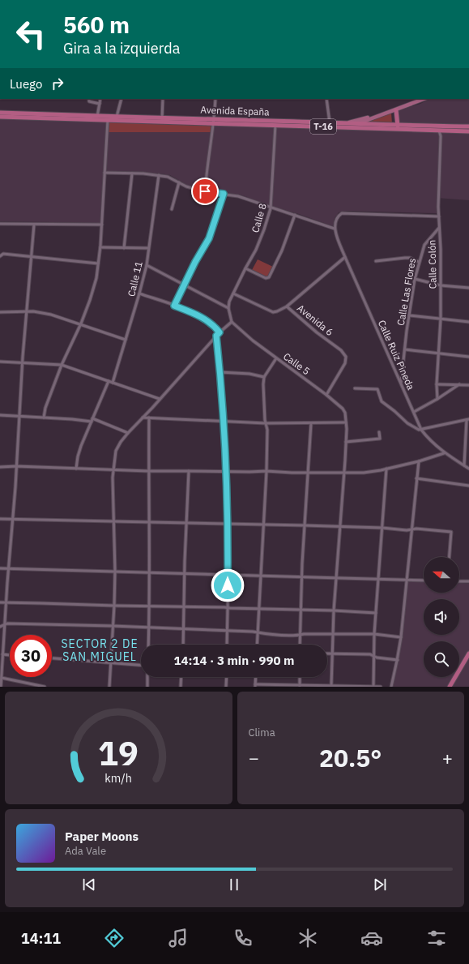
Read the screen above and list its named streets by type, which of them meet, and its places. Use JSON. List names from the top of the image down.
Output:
{
  "streets": {
    "highway": ["Avenida España", "T-16"],
    "street": [
      "Calle 8",
      "Calle Colón",
      "Calle 11",
      "Calle Las Flores",
      "Avenida 6",
      "Calle Ruiz Pineda",
      "Calle 5"
    ]
  },
  "crossings": [
    ["Avenida España", "T-16"],
    ["Avenida España", "Calle 8"],
    ["Avenida España", "Calle Colón"],
    ["Calle 8", "Avenida 6"],
    ["Calle Colón", "Calle Las Flores"],
    ["Calle Las Flores", "Calle Ruiz Pineda"],
    ["Avenida 6", "Calle 5"]
  ],
  "districts": ["SECTOR 2 DE SAN MIGUEL"],
  "north": "left",
  "page": {
    "turn": ["560 m", "Gira a la izquierda"],
    "then": "Luego",
    "limit": "30",
    "trip": "14:14 · 3 min · 990 m",
    "tile": "Clima",
    "heat": ["−", "20.5°", "+"],
    "song": ["Paper Moons", "Ada Vale"],
    "tabs": "14:11",
    "gauge": ["19", "km/h"]
  }
}
